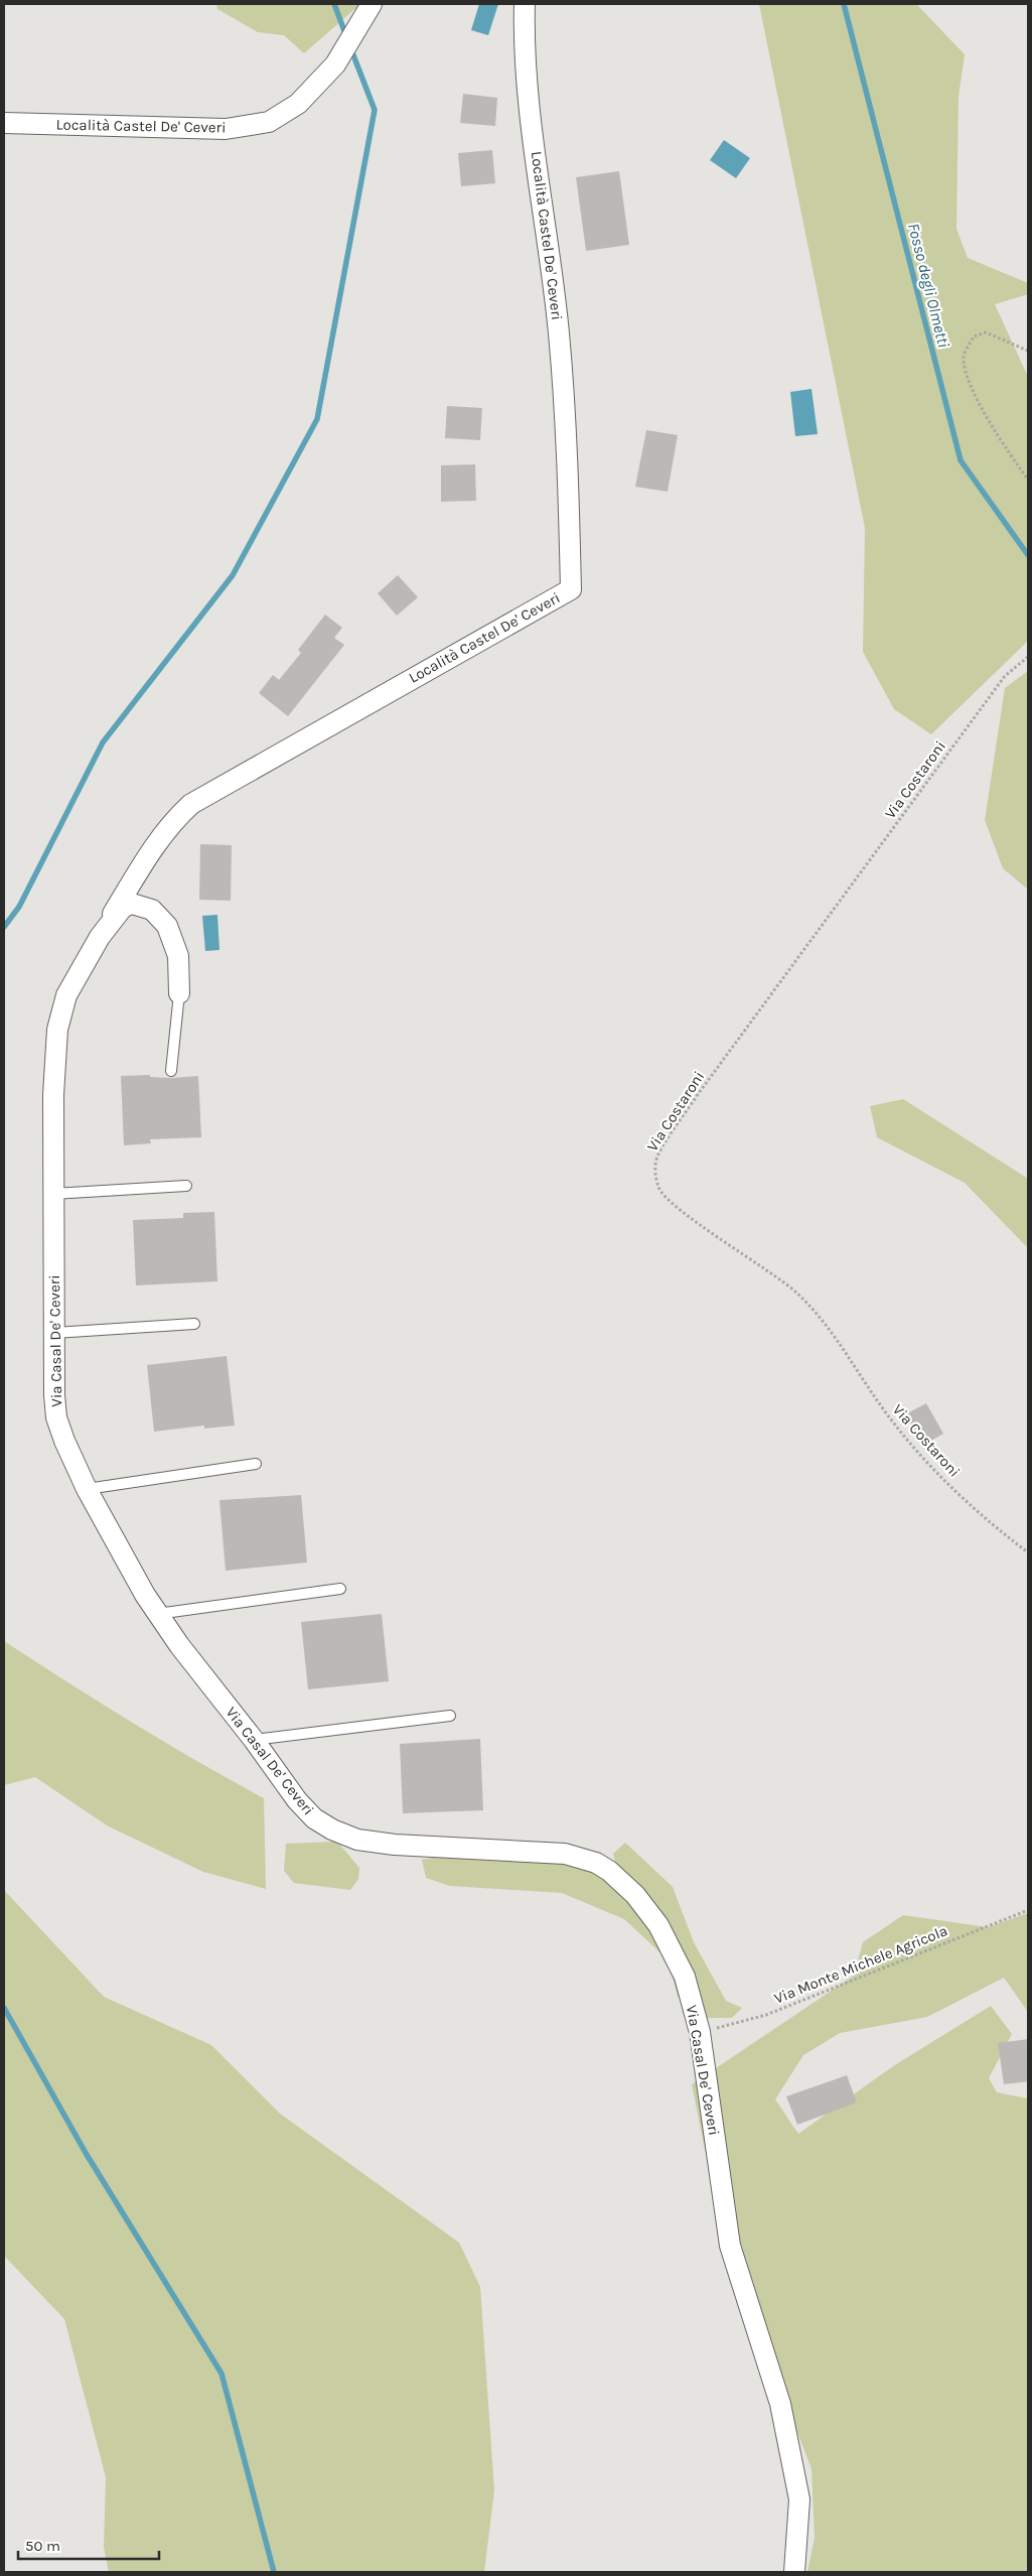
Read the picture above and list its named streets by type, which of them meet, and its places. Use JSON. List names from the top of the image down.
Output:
{
  "streets": {
    "street": ["Località Castel De' Ceveri", "Via Casal De' Ceveri"],
    "path": ["Via Costaroni", "Via Monte Michele Agricola"]
  },
  "crossings": [
    ["Località Castel De' Ceveri", "Via Casal De' Ceveri"],
    ["Via Casal De' Ceveri", "Via Monte Michele Agricola"]
  ],
  "water": ["Fosso degli Olmetti"],
  "scale_bar": "50 m"
}
